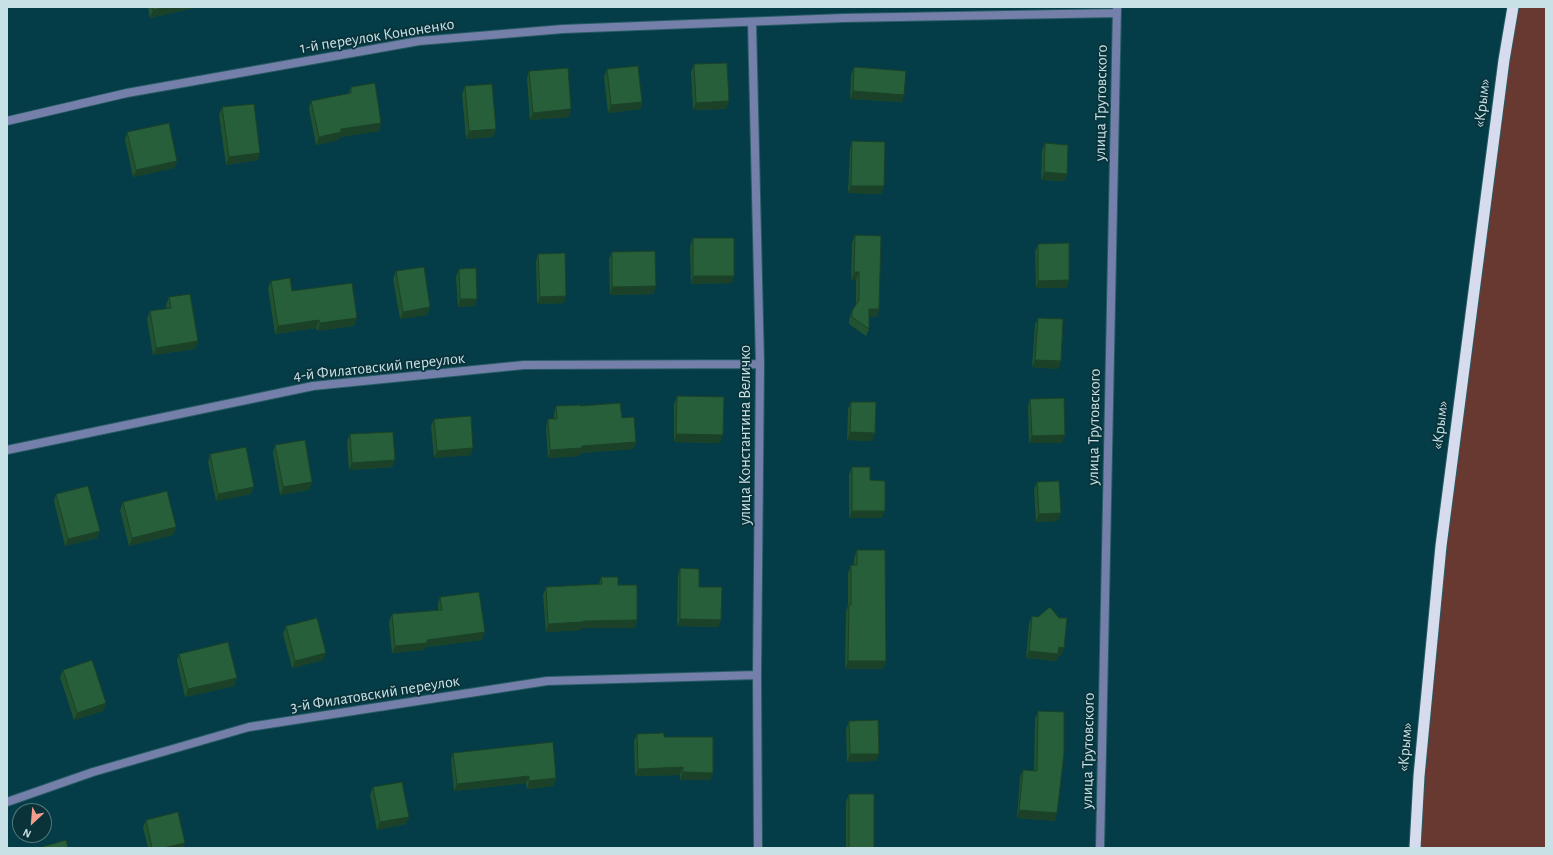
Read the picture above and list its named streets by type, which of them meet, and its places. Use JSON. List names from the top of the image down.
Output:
{
  "streets": {
    "highway": ["«Крым»"],
    "street": [
      "1-й переулок Кононенко",
      "улица Трутовского",
      "4-й Филатовский переулок",
      "улица Константина Величко",
      "3-й Филатовский переулок"
    ]
  },
  "crossings": [
    ["1-й переулок Кононенко", "улица Трутовского"],
    ["1-й переулок Кононенко", "улица Константина Величко"],
    ["4-й Филатовский переулок", "улица Константина Величко"],
    ["улица Константина Величко", "3-й Филатовский переулок"]
  ],
  "north": "bottom left"
}
